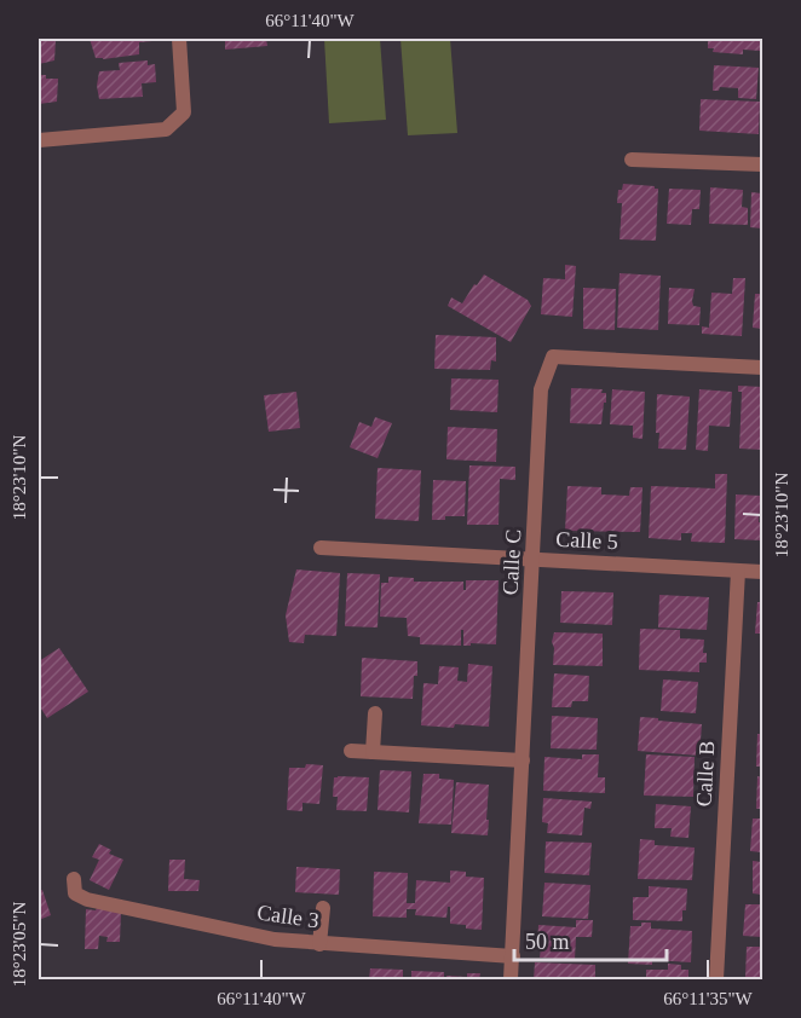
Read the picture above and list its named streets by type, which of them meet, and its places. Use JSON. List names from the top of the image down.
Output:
{
  "streets": {
    "street": [
      "Calle 5",
      "Calle C",
      "Calle B",
      "Calle 3"
    ]
  },
  "crossings": [
    ["Calle 5", "Calle C"],
    ["Calle 5", "Calle B"],
    ["Calle C", "Calle 3"]
  ],
  "scale_bar": "50 m",
  "coordinates": [
    "66°11'40\"W",
    "18°23'10\"N",
    "18°23'05\"N",
    "66°11'35\"W"
  ]
}
